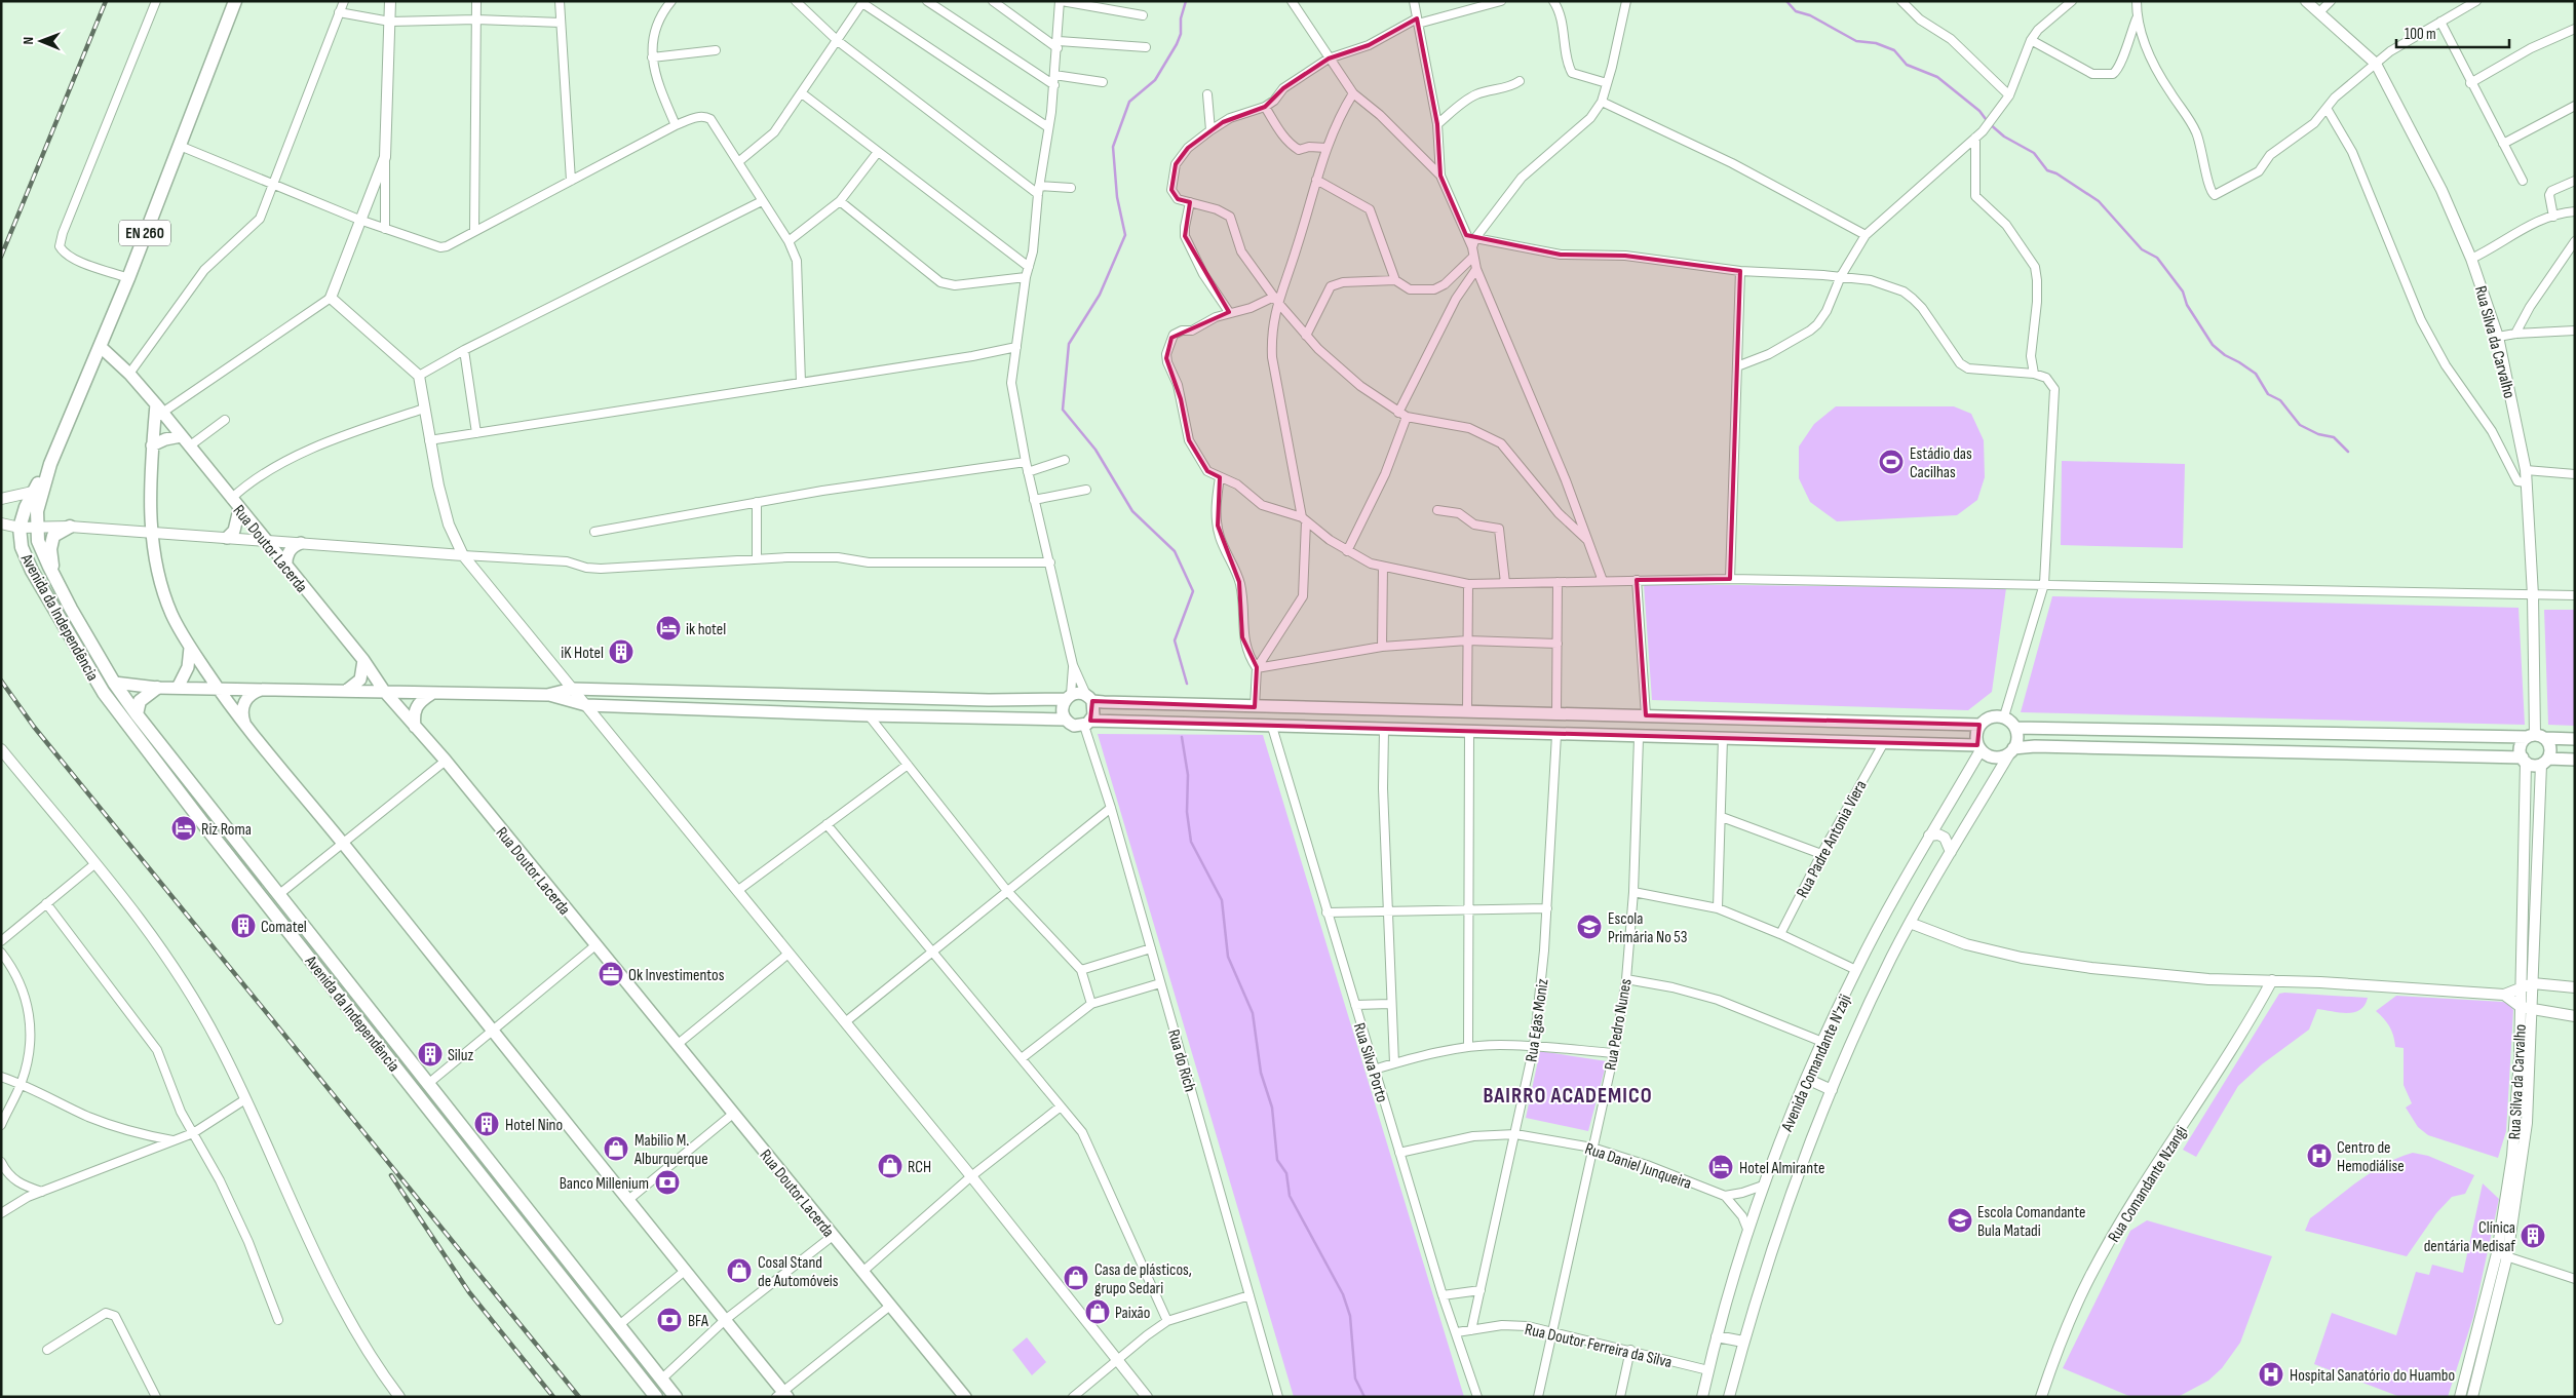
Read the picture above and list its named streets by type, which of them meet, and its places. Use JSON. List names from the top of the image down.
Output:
{
  "streets": {
    "main road": ["EN 260", "Rua Doutor Lacerda", "Avenida da Independência"],
    "street": [
      "Rua Silva da Carvalho",
      "Rua Padre Antonia Viera",
      "Rua Egas Moniz",
      "Rua Pedro Nunes",
      "Rua do Rich",
      "Rua Silva Porto",
      "Avenida Comandante N'zaji",
      "Rua Daniel Junqueira",
      "Rua Comandante Nzangi",
      "Rua Doutor Ferreira da Silva"
    ]
  },
  "crossings": [
    ["EN 260", "Rua Doutor Lacerda"],
    ["EN 260", "Avenida da Independência"],
    ["Rua Egas Moniz", "Rua Daniel Junqueira"],
    ["Rua Egas Moniz", "Rua Doutor Ferreira da Silva"],
    ["Rua Pedro Nunes", "Rua Daniel Junqueira"],
    ["Rua Pedro Nunes", "Rua Doutor Ferreira da Silva"],
    ["Rua Silva Porto", "Rua Daniel Junqueira"],
    ["Rua Silva Porto", "Rua Doutor Ferreira da Silva"],
    ["Avenida Comandante N'zaji", "Rua Daniel Junqueira"],
    ["Avenida Comandante N'zaji", "Rua Doutor Ferreira da Silva"]
  ],
  "districts": ["BAIRRO ACADEMICO"],
  "places": {
    "sports": ["Estádio das Cacilhas"],
    "hotel": ["ik hotel", "Riz Roma", "Hotel Almirante"],
    "building": [
      "iK Hotel",
      "Comatel",
      "Siluz",
      "Hotel Nino",
      "Clínica dentária Medisaf"
    ],
    "school or university": ["Escola Primária No 53", "Escola Comandante Bula Matadi"],
    "office": ["Ok Investimentos"],
    "shop": [
      "Mabilio M. Alburquerque",
      "RCH",
      "Cosal Stand de Automóveis",
      "Casa de plásticos, grupo Sedari",
      "Paixão"
    ],
    "hospital": ["Centro de Hemodiálise", "Hospital Sanatório do Huambo"],
    "bank": ["Banco Millenium", "BFA"]
  },
  "scale_bar": "100 m",
  "north": "left"
}
